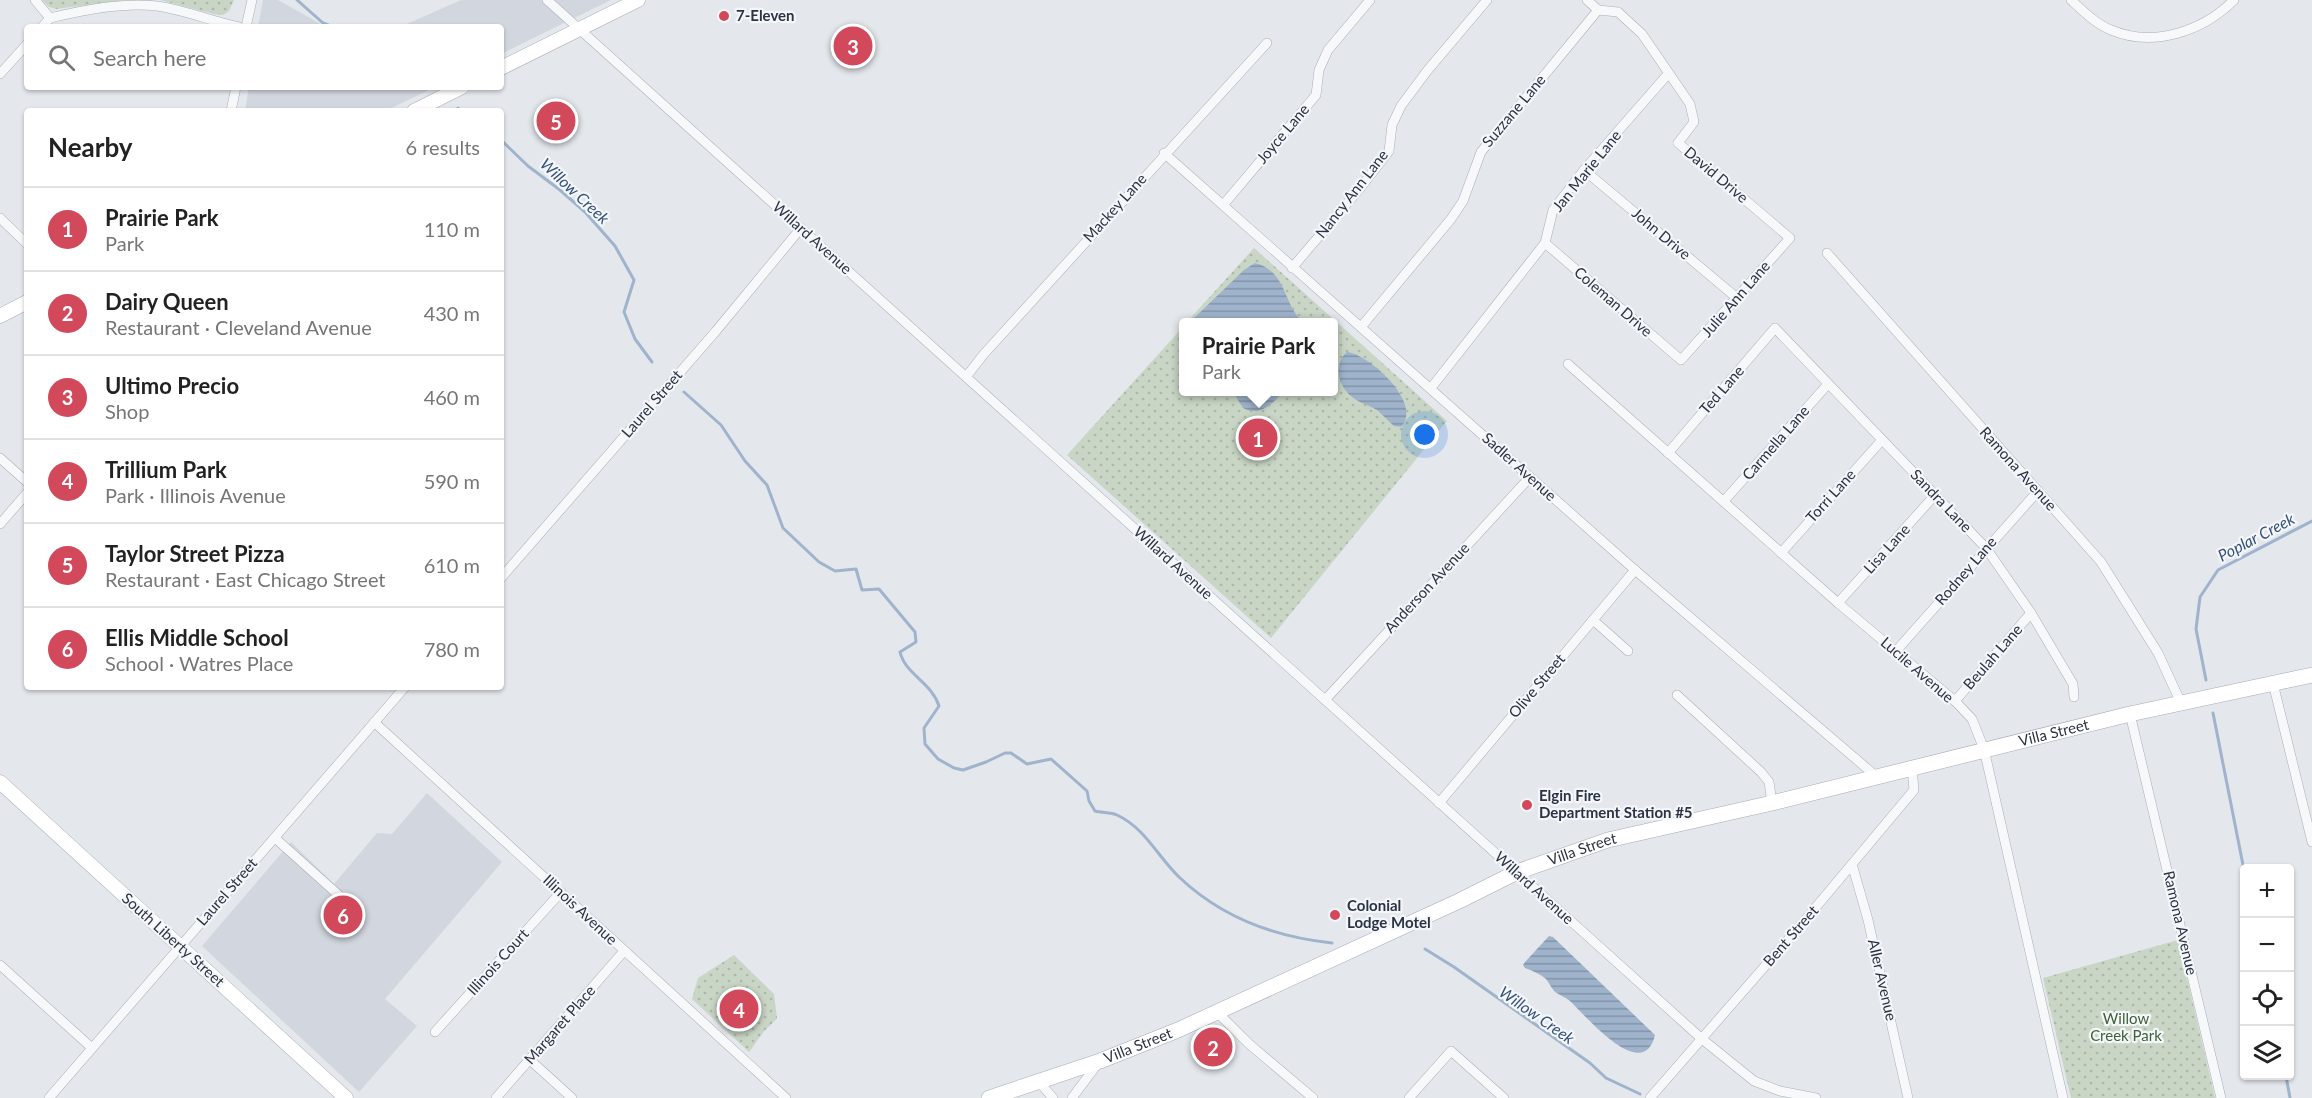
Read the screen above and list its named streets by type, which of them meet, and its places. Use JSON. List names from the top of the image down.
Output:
{
  "streets": {
    "main road": ["Villa Street", "South Liberty Street"],
    "street": [
      "Suzzane Lane",
      "Joyce Lane",
      "Jan Marie Lane",
      "David Drive",
      "Nancy Ann Lane",
      "Mackey Lane",
      "John Drive",
      "Willard Avenue",
      "Julie Ann Lane",
      "Coleman Drive",
      "Ted Lane",
      "Laurel Street",
      "Carmella Lane",
      "Sadler Avenue",
      "Ramona Avenue",
      "Torri Lane",
      "Sandra Lane",
      "Lisa Lane",
      "Rodney Lane",
      "Anderson Avenue",
      "Beulah Lane",
      "Lucile Avenue",
      "Olive Street",
      "Illinois Avenue",
      "Bent Street",
      "Illinois Court",
      "Aller Avenue",
      "Margaret Place"
    ]
  },
  "crossings": [
    ["Suzzane Lane", "Sadler Avenue"],
    ["Joyce Lane", "Sadler Avenue"],
    ["Jan Marie Lane", "David Drive"],
    ["Jan Marie Lane", "John Drive"],
    ["Jan Marie Lane", "Coleman Drive"],
    ["Jan Marie Lane", "Sadler Avenue"],
    ["David Drive", "Julie Ann Lane"],
    ["Nancy Ann Lane", "Sadler Avenue"],
    ["Mackey Lane", "Willard Avenue"],
    ["Mackey Lane", "Sadler Avenue"],
    ["John Drive", "Julie Ann Lane"],
    ["Willard Avenue", "Laurel Street"],
    ["Willard Avenue", "Anderson Avenue"],
    ["Willard Avenue", "Olive Street"],
    ["Willard Avenue", "Villa Street"],
    ["Willard Avenue", "Bent Street"],
    ["Julie Ann Lane", "Coleman Drive"],
    ["Ted Lane", "Sandra Lane"],
    ["Ted Lane", "Lucile Avenue"],
    ["Laurel Street", "Illinois Avenue"],
    ["Laurel Street", "South Liberty Street"],
    ["Carmella Lane", "Sandra Lane"],
    ["Carmella Lane", "Lucile Avenue"],
    ["Sadler Avenue", "Anderson Avenue"],
    ["Sadler Avenue", "Olive Street"],
    ["Sadler Avenue", "Villa Street"],
    ["Ramona Avenue", "Rodney Lane"],
    ["Ramona Avenue", "Villa Street"],
    ["Torri Lane", "Sandra Lane"],
    ["Torri Lane", "Lucile Avenue"],
    ["Sandra Lane", "Lisa Lane"],
    ["Sandra Lane", "Rodney Lane"],
    ["Sandra Lane", "Beulah Lane"],
    ["Lisa Lane", "Lucile Avenue"],
    ["Rodney Lane", "Lucile Avenue"],
    ["Beulah Lane", "Lucile Avenue"],
    ["Lucile Avenue", "Villa Street"],
    ["Villa Street", "Bent Street"],
    ["Illinois Avenue", "Illinois Court"],
    ["Illinois Avenue", "Margaret Place"],
    ["Bent Street", "Aller Avenue"]
  ],
  "water": ["Willow Creek", "Poplar Creek"],
  "parks": ["Willow Creek Park"],
  "places": ["7-Eleven", "Elgin Fire Department Station #5", "Colonial Lodge Motel"],
  "page": {
    "pins": [
      "3",
      "5",
      "1",
      "6",
      "4",
      "2"
    ],
    "search": "Search here",
    "heading": ["Nearby", "6 results"],
    "list": [
      {
        "mark": "1",
        "name": "Prairie Park",
        "note": "Park",
        "value": "110 m"
      },
      {
        "mark": "2",
        "name": "Dairy Queen",
        "note": "Restaurant · Cleveland Avenue",
        "value": "430 m"
      },
      {
        "mark": "3",
        "name": "Ultimo Precio",
        "note": "Shop",
        "value": "460 m"
      },
      {
        "mark": "4",
        "name": "Trillium Park",
        "note": "Park · Illinois Avenue",
        "value": "590 m"
      },
      {
        "mark": "5",
        "name": "Taylor Street Pizza",
        "note": "Restaurant · East Chicago Street",
        "value": "610 m"
      },
      {
        "mark": "6",
        "name": "Ellis Middle School",
        "note": "School · Watres Place",
        "value": "780 m"
      }
    ],
    "popup": ["Prairie Park", "Park"],
    "map_buttons": ["+", "−"]
  }
}
